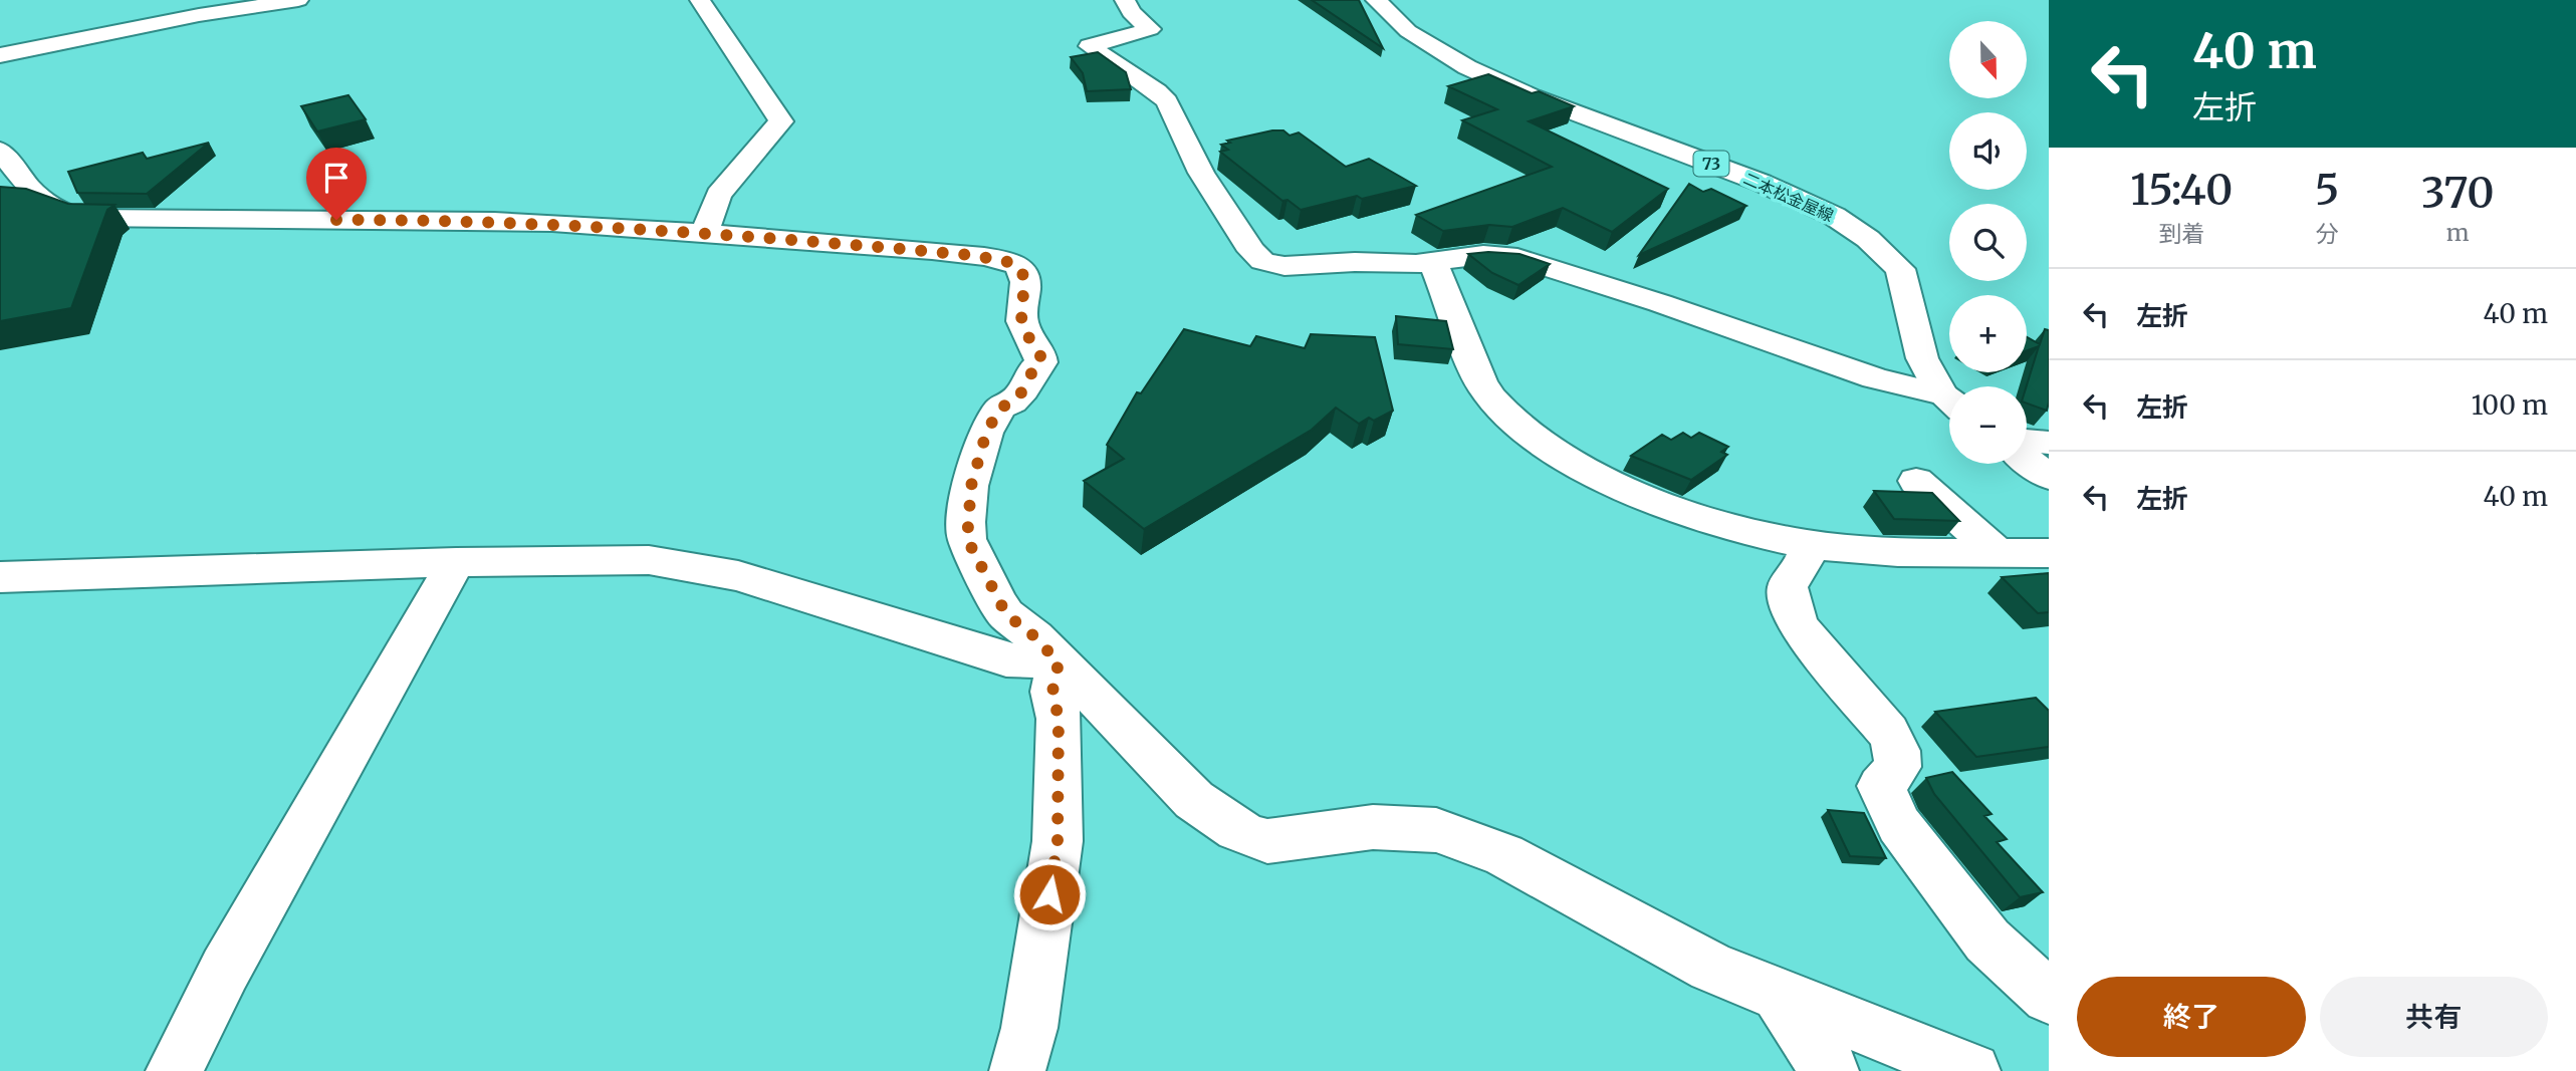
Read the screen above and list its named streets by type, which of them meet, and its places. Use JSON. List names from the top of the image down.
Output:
{
  "streets": {
    "street": ["73", "二本松金屋線"]
  },
  "north": "bottom",
  "page": {
    "turn": ["40 m", "左折"],
    "map_buttons": ["+", "−"],
    "eta": [
      "15:40",
      "到着",
      "5",
      "分",
      "370",
      "m"
    ],
    "list": [
      {
        "name": "左折",
        "value": "40 m"
      },
      {
        "name": "左折",
        "value": "100 m"
      },
      {
        "name": "左折",
        "value": "40 m"
      }
    ],
    "buttons": ["終了", "共有"]
  }
}
